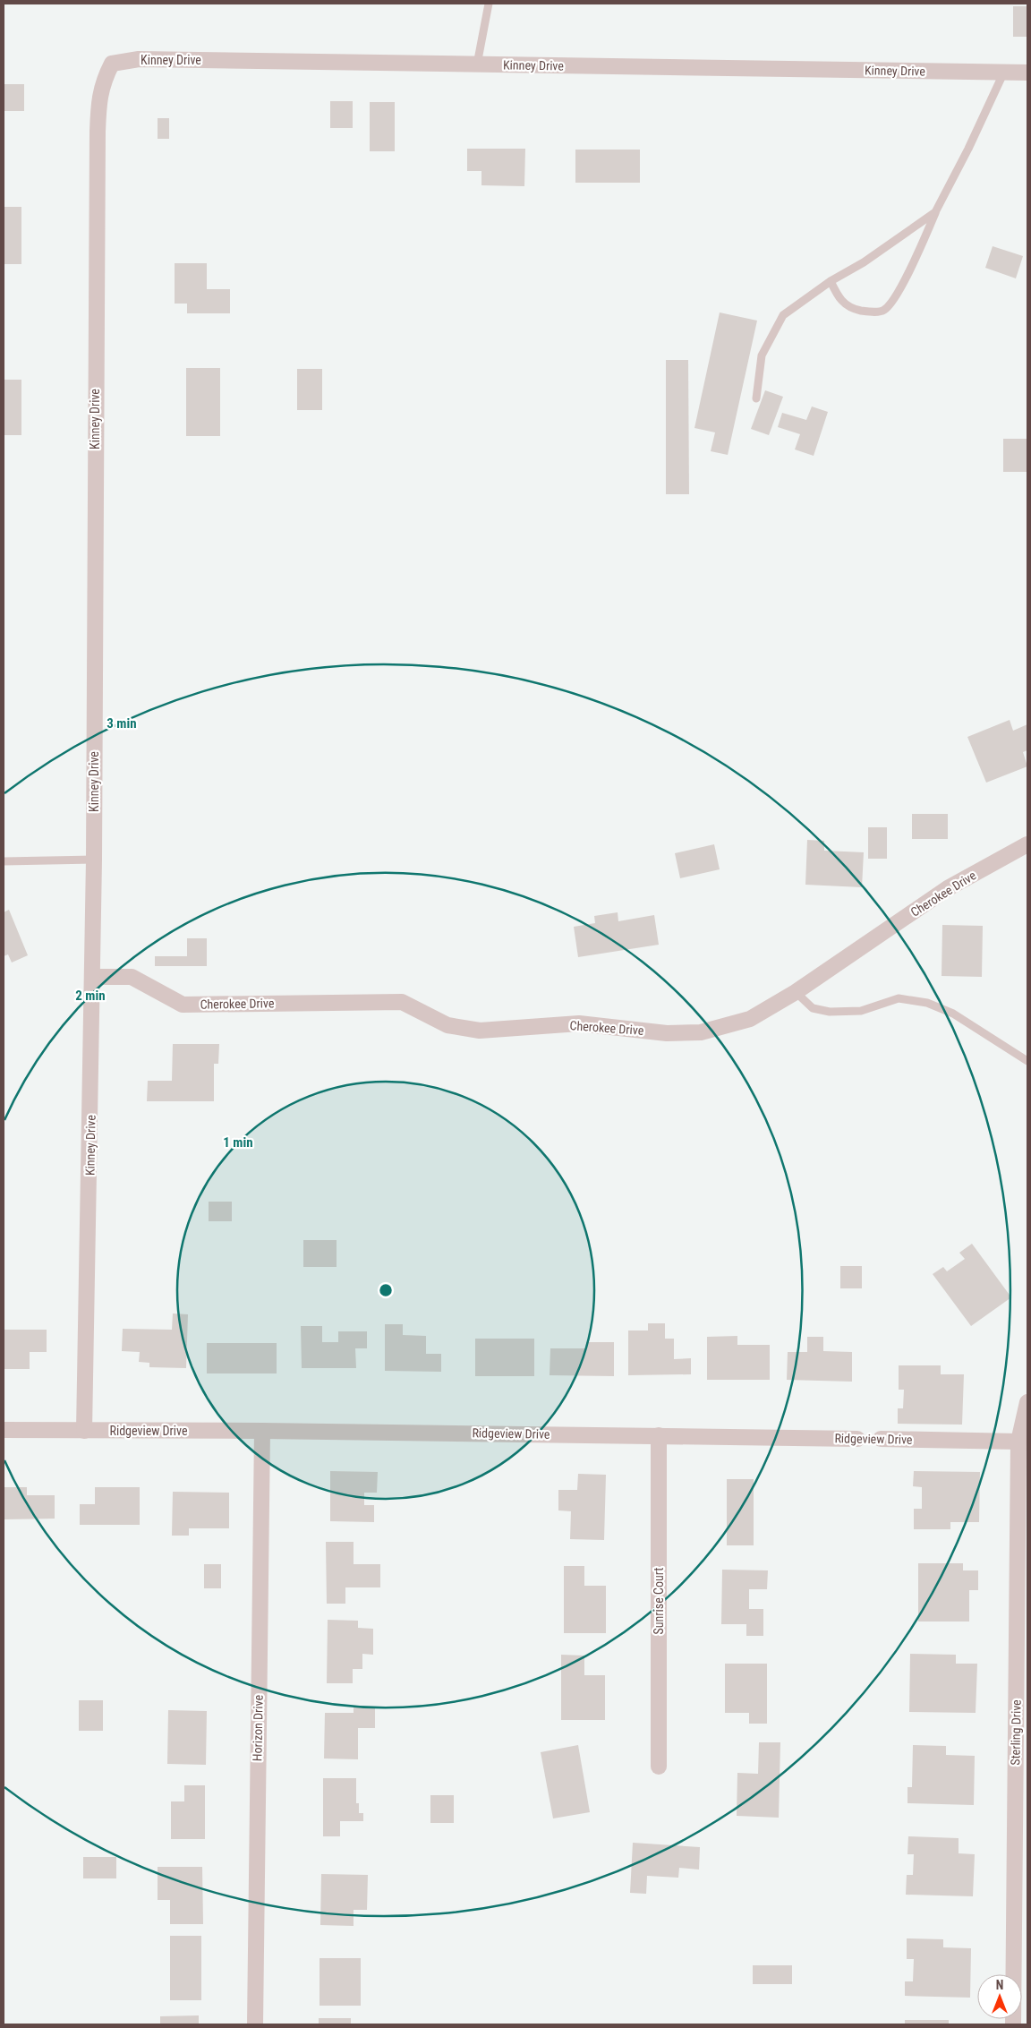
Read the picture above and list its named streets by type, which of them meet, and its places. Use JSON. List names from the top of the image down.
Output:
{
  "streets": {
    "street": [
      "Kinney Drive",
      "Cherokee Drive",
      "Ridgeview Drive",
      "Sunrise Court",
      "Horizon Drive",
      "Sterling Drive"
    ]
  },
  "crossings": [
    ["Kinney Drive", "Cherokee Drive"],
    ["Kinney Drive", "Ridgeview Drive"],
    ["Ridgeview Drive", "Sunrise Court"],
    ["Ridgeview Drive", "Horizon Drive"],
    ["Ridgeview Drive", "Sterling Drive"]
  ],
  "north": "top",
  "rings": ["3 min", "2 min", "1 min"]
}
